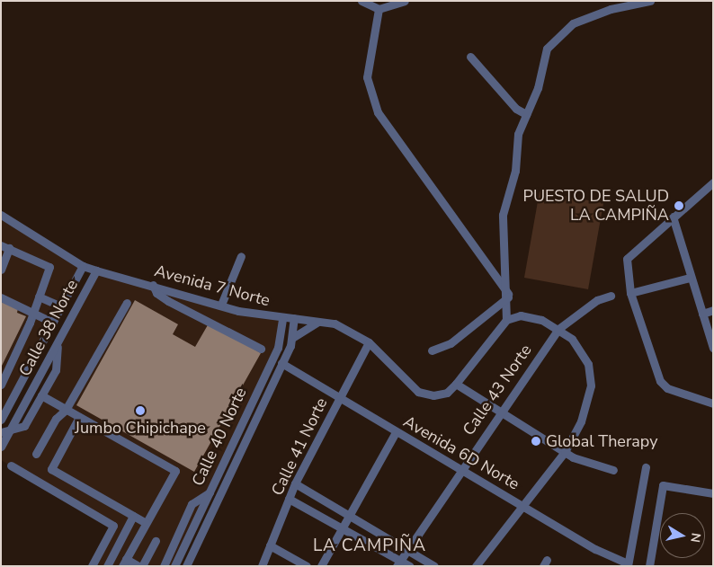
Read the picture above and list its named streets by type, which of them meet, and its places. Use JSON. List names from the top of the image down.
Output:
{
  "streets": {
    "street": [
      "Avenida 7 Norte",
      "Calle 38 Norte",
      "Calle 43 Norte",
      "Calle 40 Norte",
      "Calle 41 Norte",
      "Avenida 6D Norte"
    ]
  },
  "crossings": [
    ["Avenida 7 Norte", "Calle 38 Norte"],
    ["Avenida 7 Norte", "Calle 40 Norte"],
    ["Avenida 7 Norte", "Calle 41 Norte"],
    ["Calle 43 Norte", "Avenida 6D Norte"],
    ["Calle 40 Norte", "Avenida 6D Norte"],
    ["Calle 41 Norte", "Avenida 6D Norte"]
  ],
  "districts": ["LA CAMPIÑA"],
  "places": ["PUESTO DE SALUD LA CAMPIÑA", "Jumbo Chipichape", "Global Therapy"],
  "north": "right"
}
